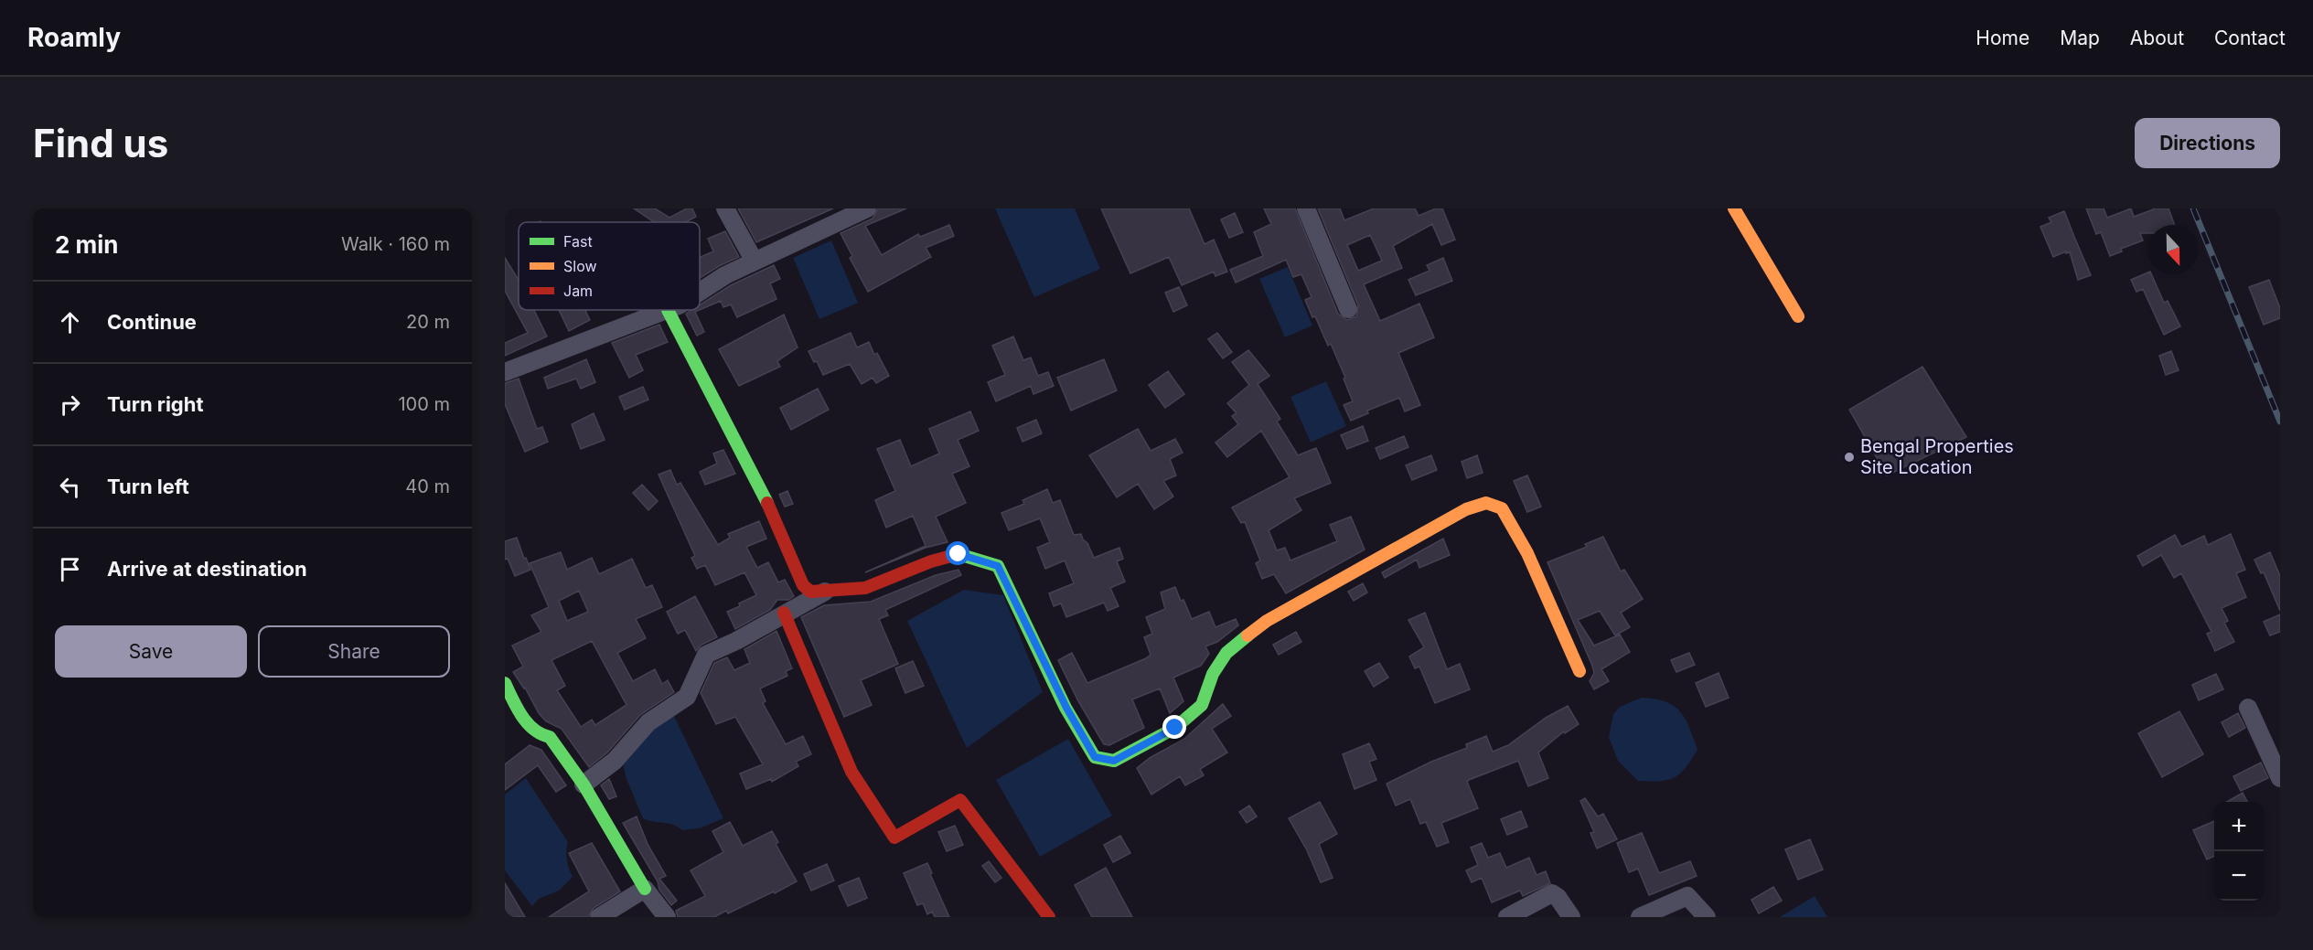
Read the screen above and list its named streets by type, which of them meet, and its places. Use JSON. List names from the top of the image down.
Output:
{
  "places": ["Bengal Properties Site Location"],
  "legend": ["Fast", "Slow", "Jam"],
  "north": "bottom",
  "page": {
    "header": "Roamly",
    "nav": [
      "Home",
      "Map",
      "About",
      "Contact"
    ],
    "buttons": [
      "Directions",
      ["Save", "Share"]
    ],
    "title": "Find us",
    "heading": ["2 min", "Walk · 160 m"],
    "list": [
      ["Continue", "20 m"],
      ["Turn right", "100 m"],
      ["Turn left", "40 m"],
      "Arrive at destination"
    ],
    "map_buttons": ["+", "−"]
  }
}
